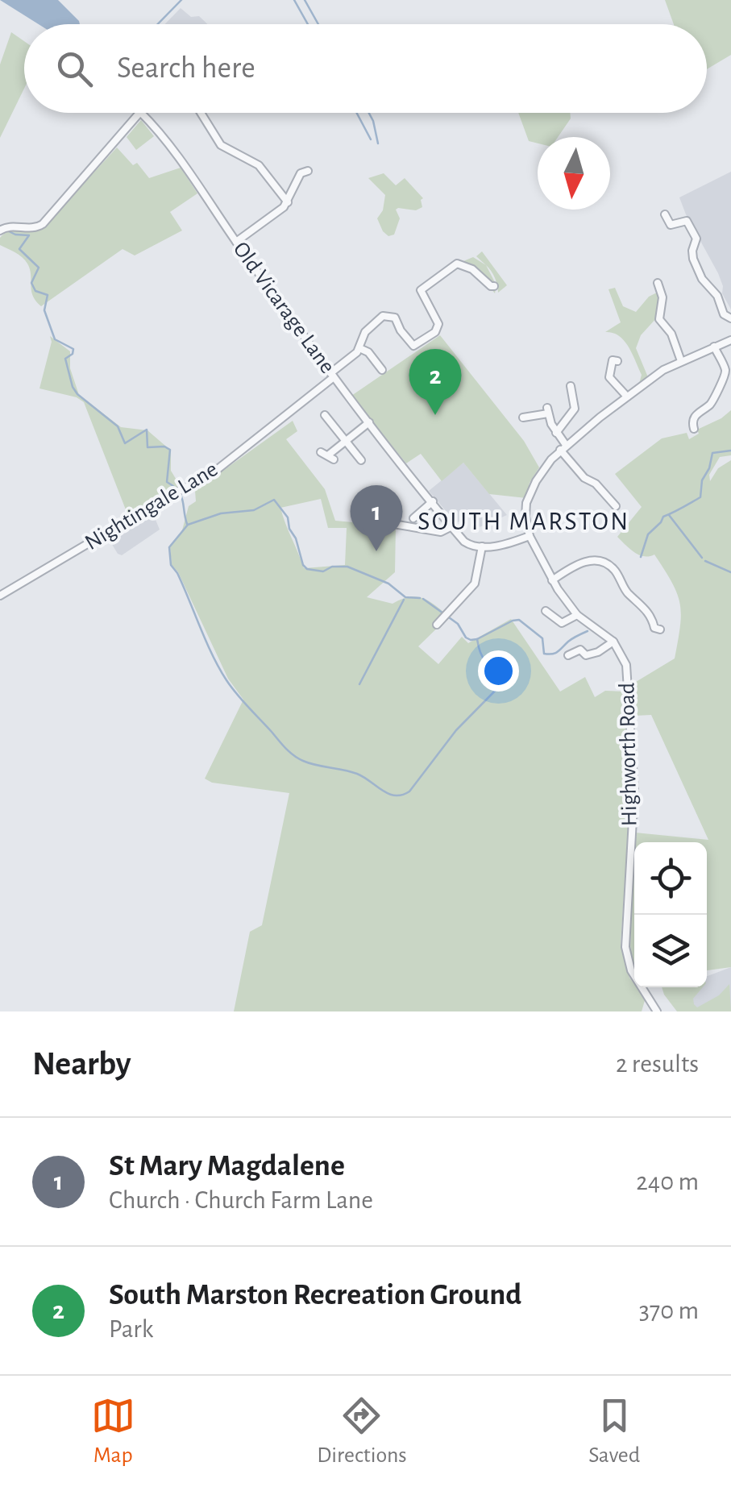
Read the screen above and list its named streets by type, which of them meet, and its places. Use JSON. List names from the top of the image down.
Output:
{
  "streets": {
    "street": ["Old Vicarage Lane", "Nightingale Lane", "Highworth Road"]
  },
  "crossings": [
    ["Old Vicarage Lane", "Nightingale Lane"]
  ],
  "districts": ["SOUTH MARSTON"],
  "north": "bottom",
  "page": {
    "search": "Search here",
    "pins": ["2", "1"],
    "heading": ["Nearby", "2 results"],
    "list": [
      {
        "mark": "1",
        "name": "St Mary Magdalene",
        "note": "Church · Church Farm Lane",
        "value": "240 m"
      },
      {
        "mark": "2",
        "name": "South Marston Recreation Ground",
        "note": "Park",
        "value": "370 m"
      }
    ],
    "nav": ["Map", "Directions", "Saved"]
  }
}
